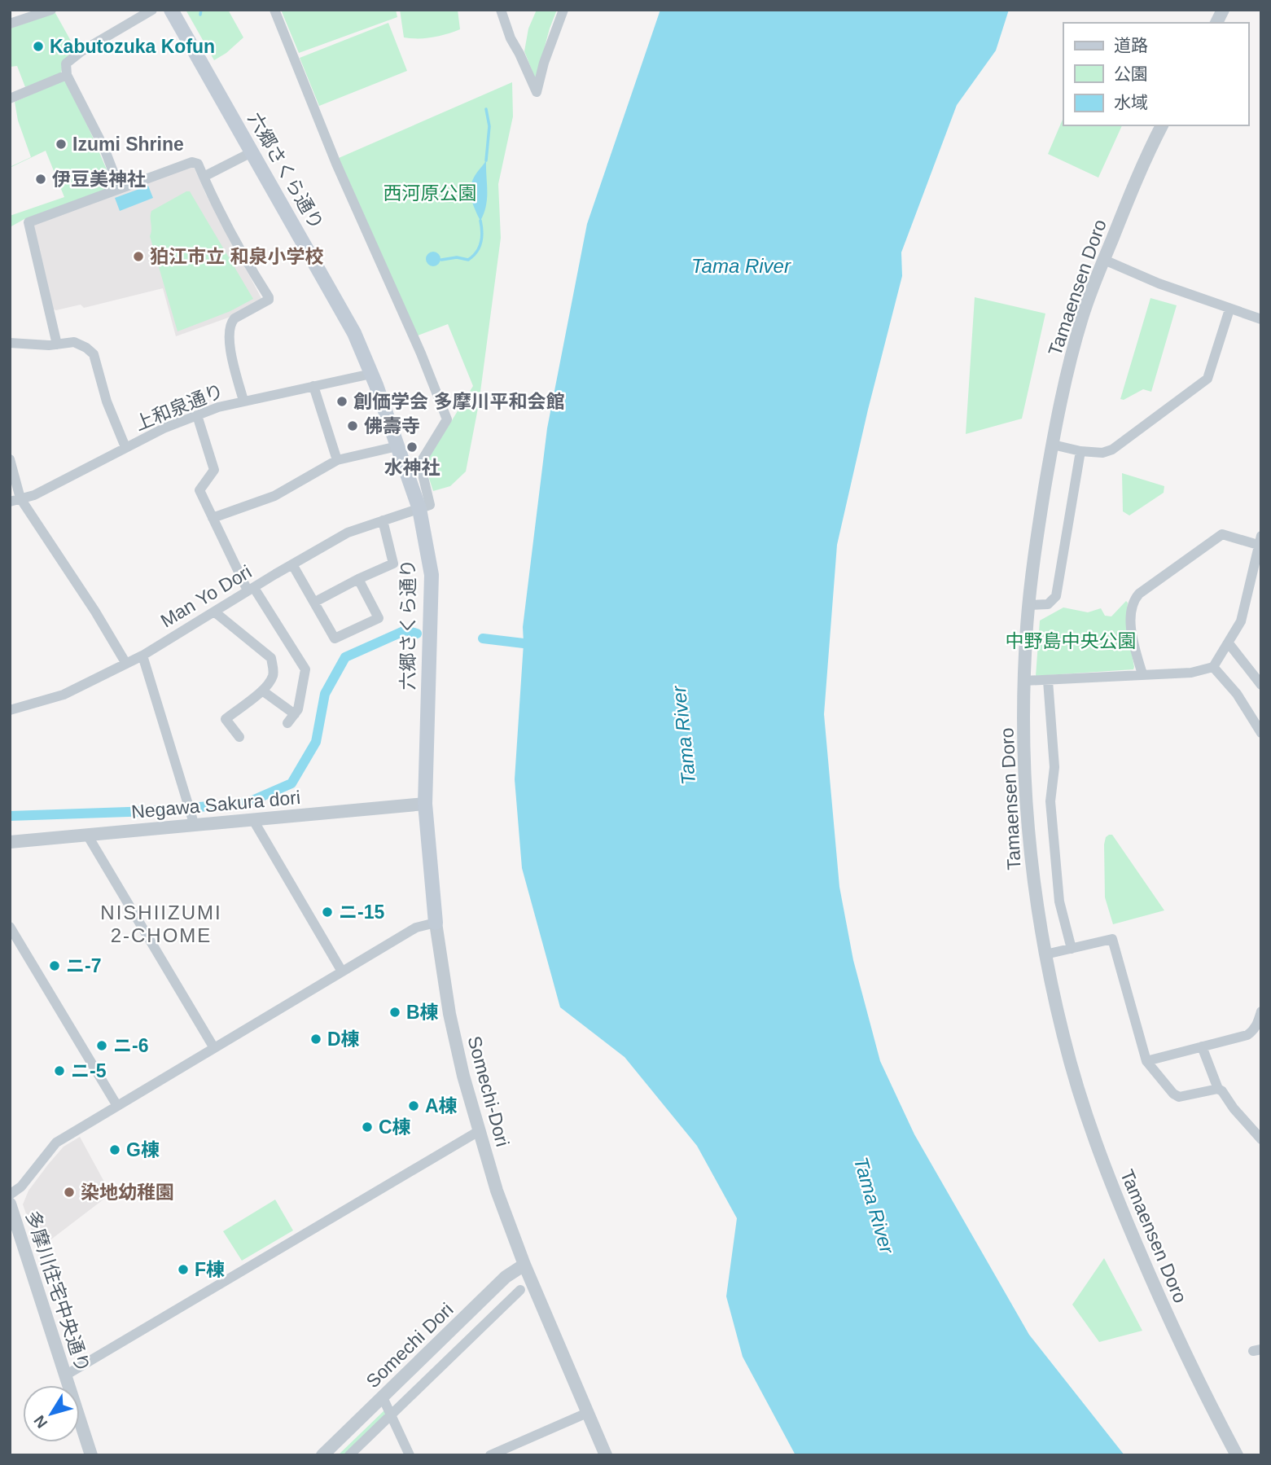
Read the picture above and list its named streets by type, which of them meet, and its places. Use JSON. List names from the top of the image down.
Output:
{
  "streets": {
    "main road": ["六郷さくら通り"],
    "street": [
      "Tamaensen Doro",
      "上和泉通り",
      "Man Yo Dori",
      "Negawa Sakura dori",
      "Somechi-Dori",
      "多摩川住宅中央通り",
      "Somechi Dori"
    ]
  },
  "crossings": [
    ["六郷さくら通り", "上和泉通り"],
    ["六郷さくら通り", "Man Yo Dori"],
    ["六郷さくら通り", "Negawa Sakura dori"],
    ["六郷さくら通り", "Somechi-Dori"],
    ["Somechi-Dori", "Somechi Dori"]
  ],
  "districts": ["NISHIIZUMI 2-CHOME"],
  "water": ["Tama River"],
  "parks": ["西河原公園", "中野島中央公園"],
  "places": [
    "Kabutozuka Kofun",
    "Izumi Shrine",
    "伊豆美神社",
    "狛江市立 和泉小学校",
    "創価学会 多摩川平和会館",
    "佛壽寺",
    "水神社",
    "ニ-15",
    "ニ-7",
    "B棟",
    "D棟",
    "ニ-6",
    "ニ-5",
    "A棟",
    "C棟",
    "G棟",
    "染地幼稚園",
    "F棟"
  ],
  "legend": ["道路", "公園", "水域"],
  "north": "bottom left"
}
